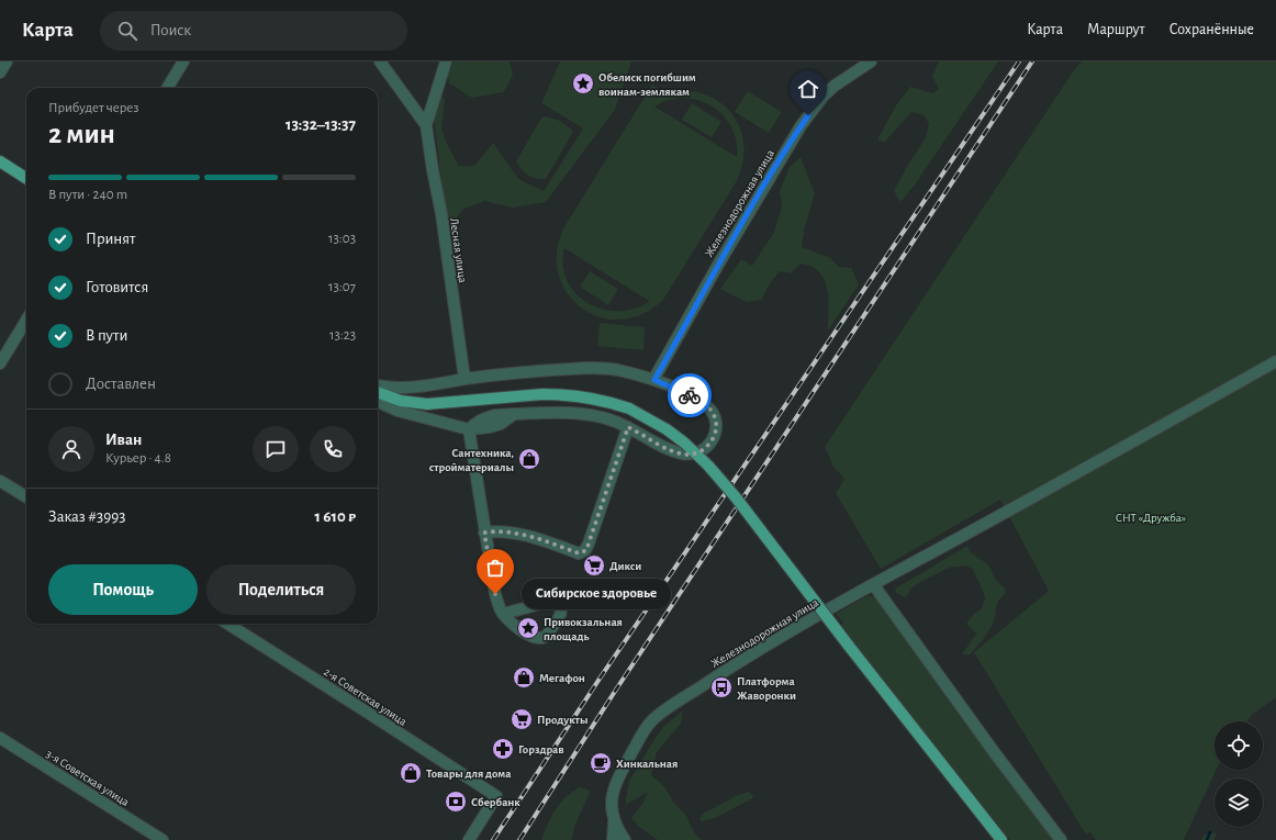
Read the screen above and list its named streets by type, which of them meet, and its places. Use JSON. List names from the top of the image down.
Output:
{
  "streets": {
    "street": [
      "Железнодорожная улица",
      "Лесная улица",
      "2-я Советская улица",
      "3-я Советская улица"
    ]
  },
  "parks": ["СНТ «Дружба»"],
  "places": {
    "place": ["Обелиск погибшим воинам-землякам", "Привокзальная площадь"],
    "shop": ["Сантехника, стройматериалы", "Мегафон", "Товары для дома"],
    "supermarket": ["Дикси", "Продукты"],
    "other": ["Сибирское здоровье"],
    "bus stop": ["Платформа Жаворонки"],
    "pharmacy": ["Горздрав"],
    "cafe": ["Хинкальная"],
    "bank": ["Сбербанк"]
  },
  "page": {
    "header": "Карта",
    "search": "Поиск",
    "nav": ["Карта", "Маршрут", "Сохранённые"],
    "heading": ["2 мин", "Прибудет через", "13:32–13:37"],
    "panel": [
      "Иван",
      "Курьер · 4.8",
      "Заказ #3993",
      "1 610 ₽"
    ],
    "bar": "В пути · 240 m",
    "list": [
      ["Принят", "13:03"],
      ["Готовится", "13:07"],
      ["В пути", "13:23"],
      "Доставлен"
    ],
    "buttons": ["Помощь", "Поделиться"],
    "bubble": "Сибирское здоровье"
  }
}
